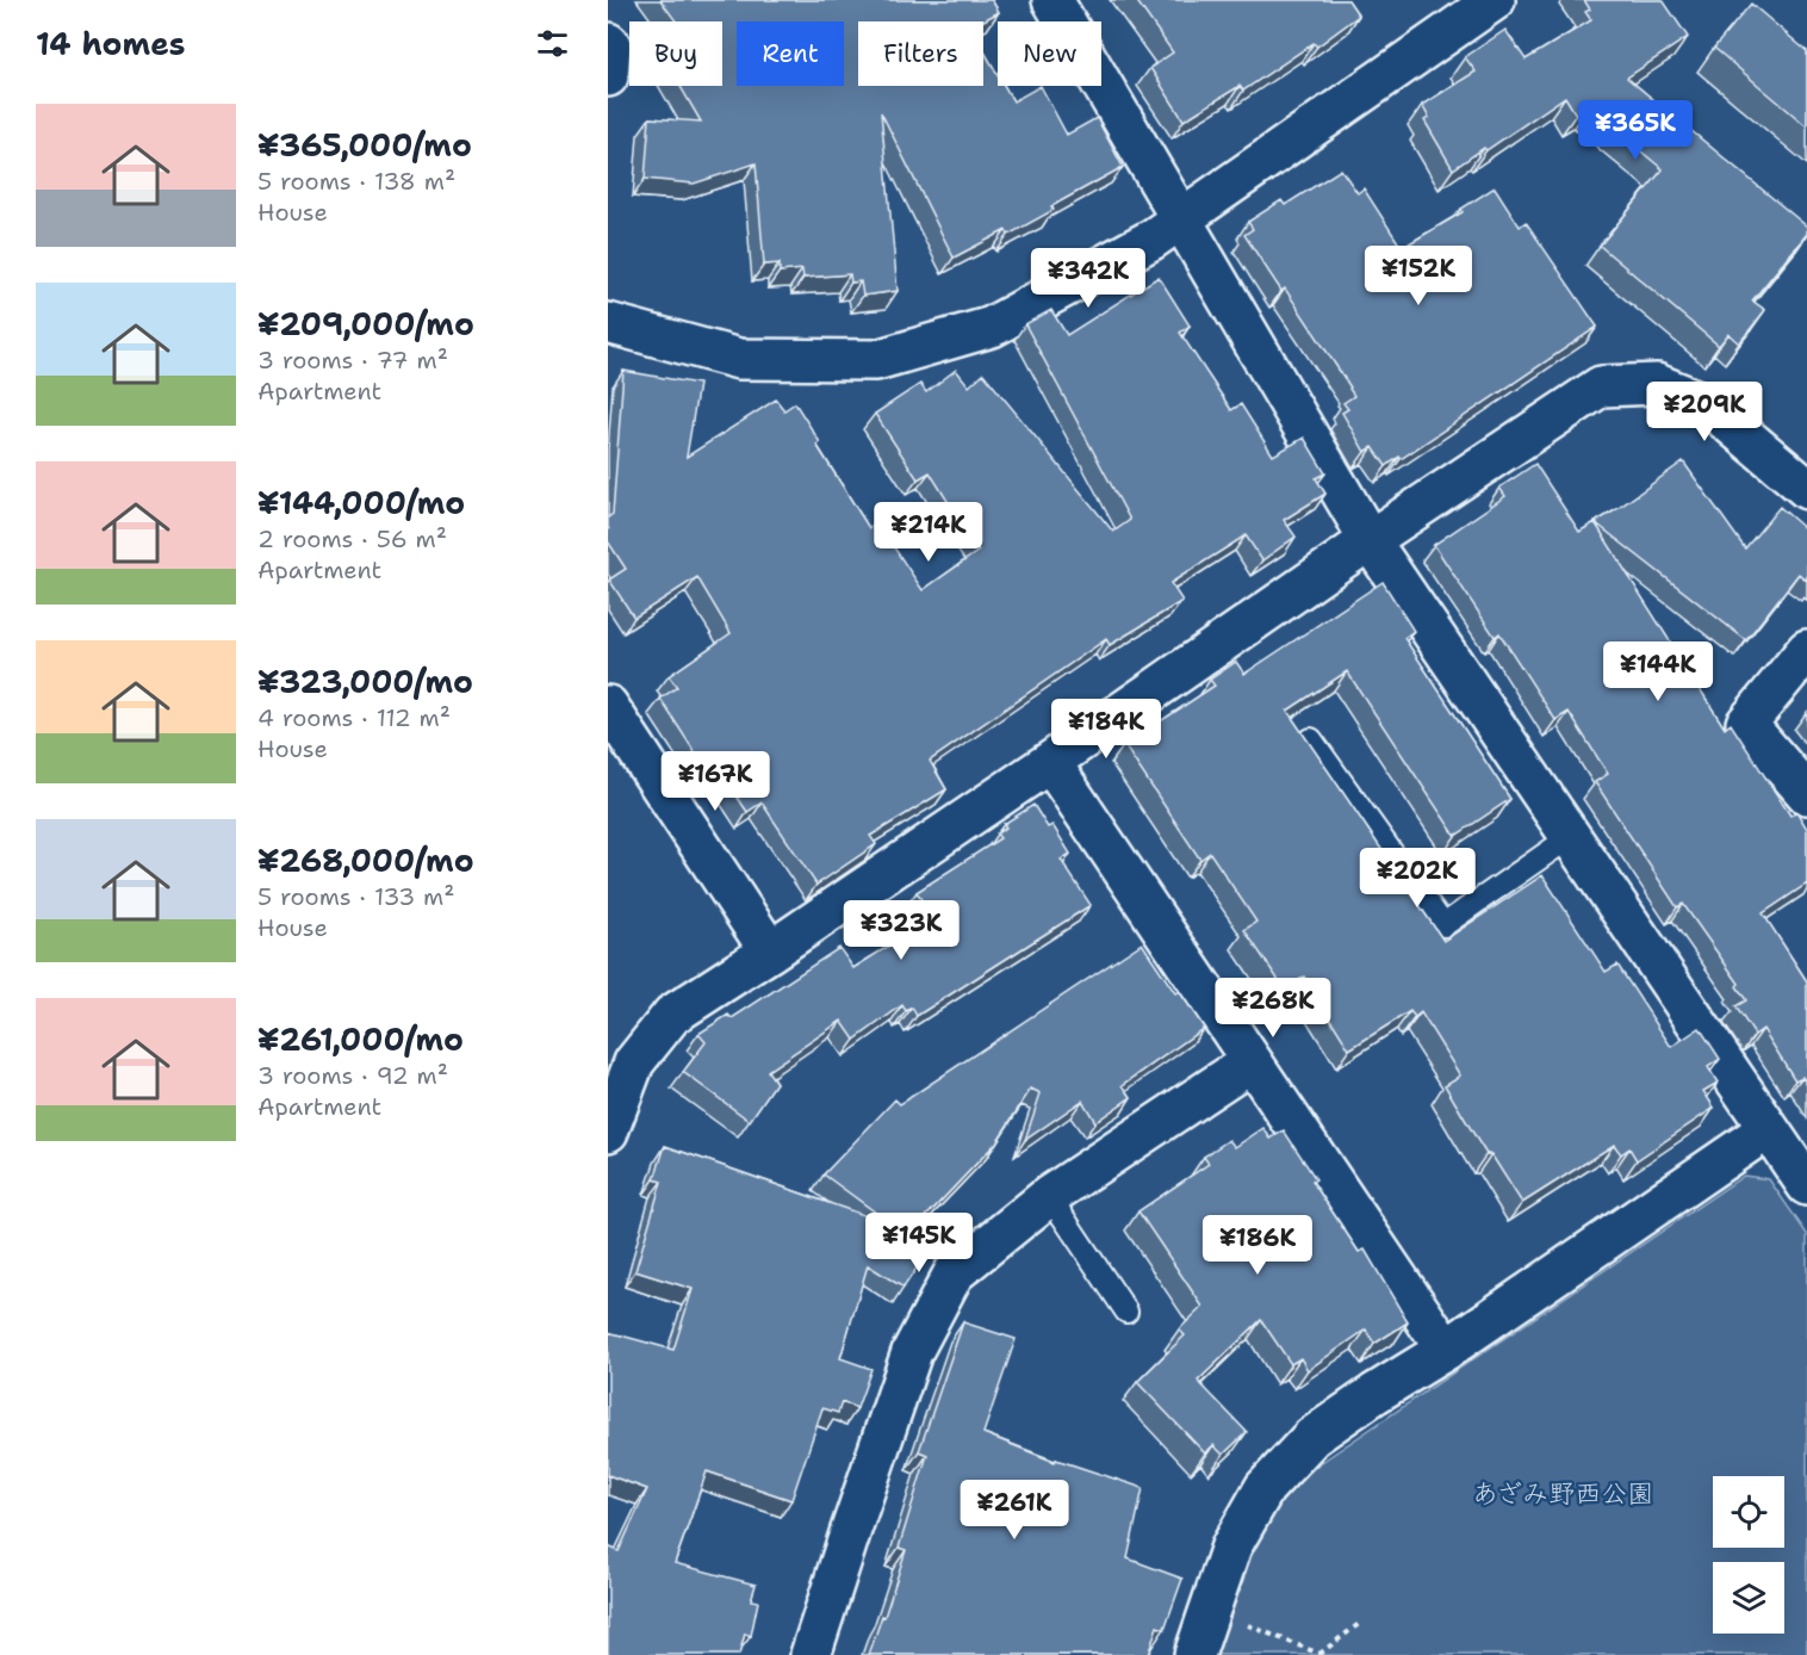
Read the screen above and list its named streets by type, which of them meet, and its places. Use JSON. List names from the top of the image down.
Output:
{
  "parks": ["あざみ野西公園"],
  "page": {
    "heading": "14 homes",
    "chip": [
      "Buy",
      "Rent",
      "Filters",
      "New"
    ],
    "list": [
      {
        "name": "¥365,000/mo",
        "note": "5 rooms · 138 m² · House"
      },
      {
        "name": "¥209,000/mo",
        "note": "3 rooms · 77 m² · Apartment"
      },
      {
        "name": "¥144,000/mo",
        "note": "2 rooms · 56 m² · Apartment"
      },
      {
        "name": "¥323,000/mo",
        "note": "4 rooms · 112 m² · House"
      },
      {
        "name": "¥268,000/mo",
        "note": "5 rooms · 133 m² · House"
      },
      {
        "name": "¥261,000/mo",
        "note": "3 rooms · 92 m² · Apartment"
      }
    ],
    "price": [
      "¥365K",
      "¥152K",
      "¥342K",
      "¥209K",
      "¥214K",
      "¥144K",
      "¥184K",
      "¥167K",
      "¥202K",
      "¥323K",
      "¥268K",
      "¥145K",
      "¥186K",
      "¥261K"
    ]
  }
}
